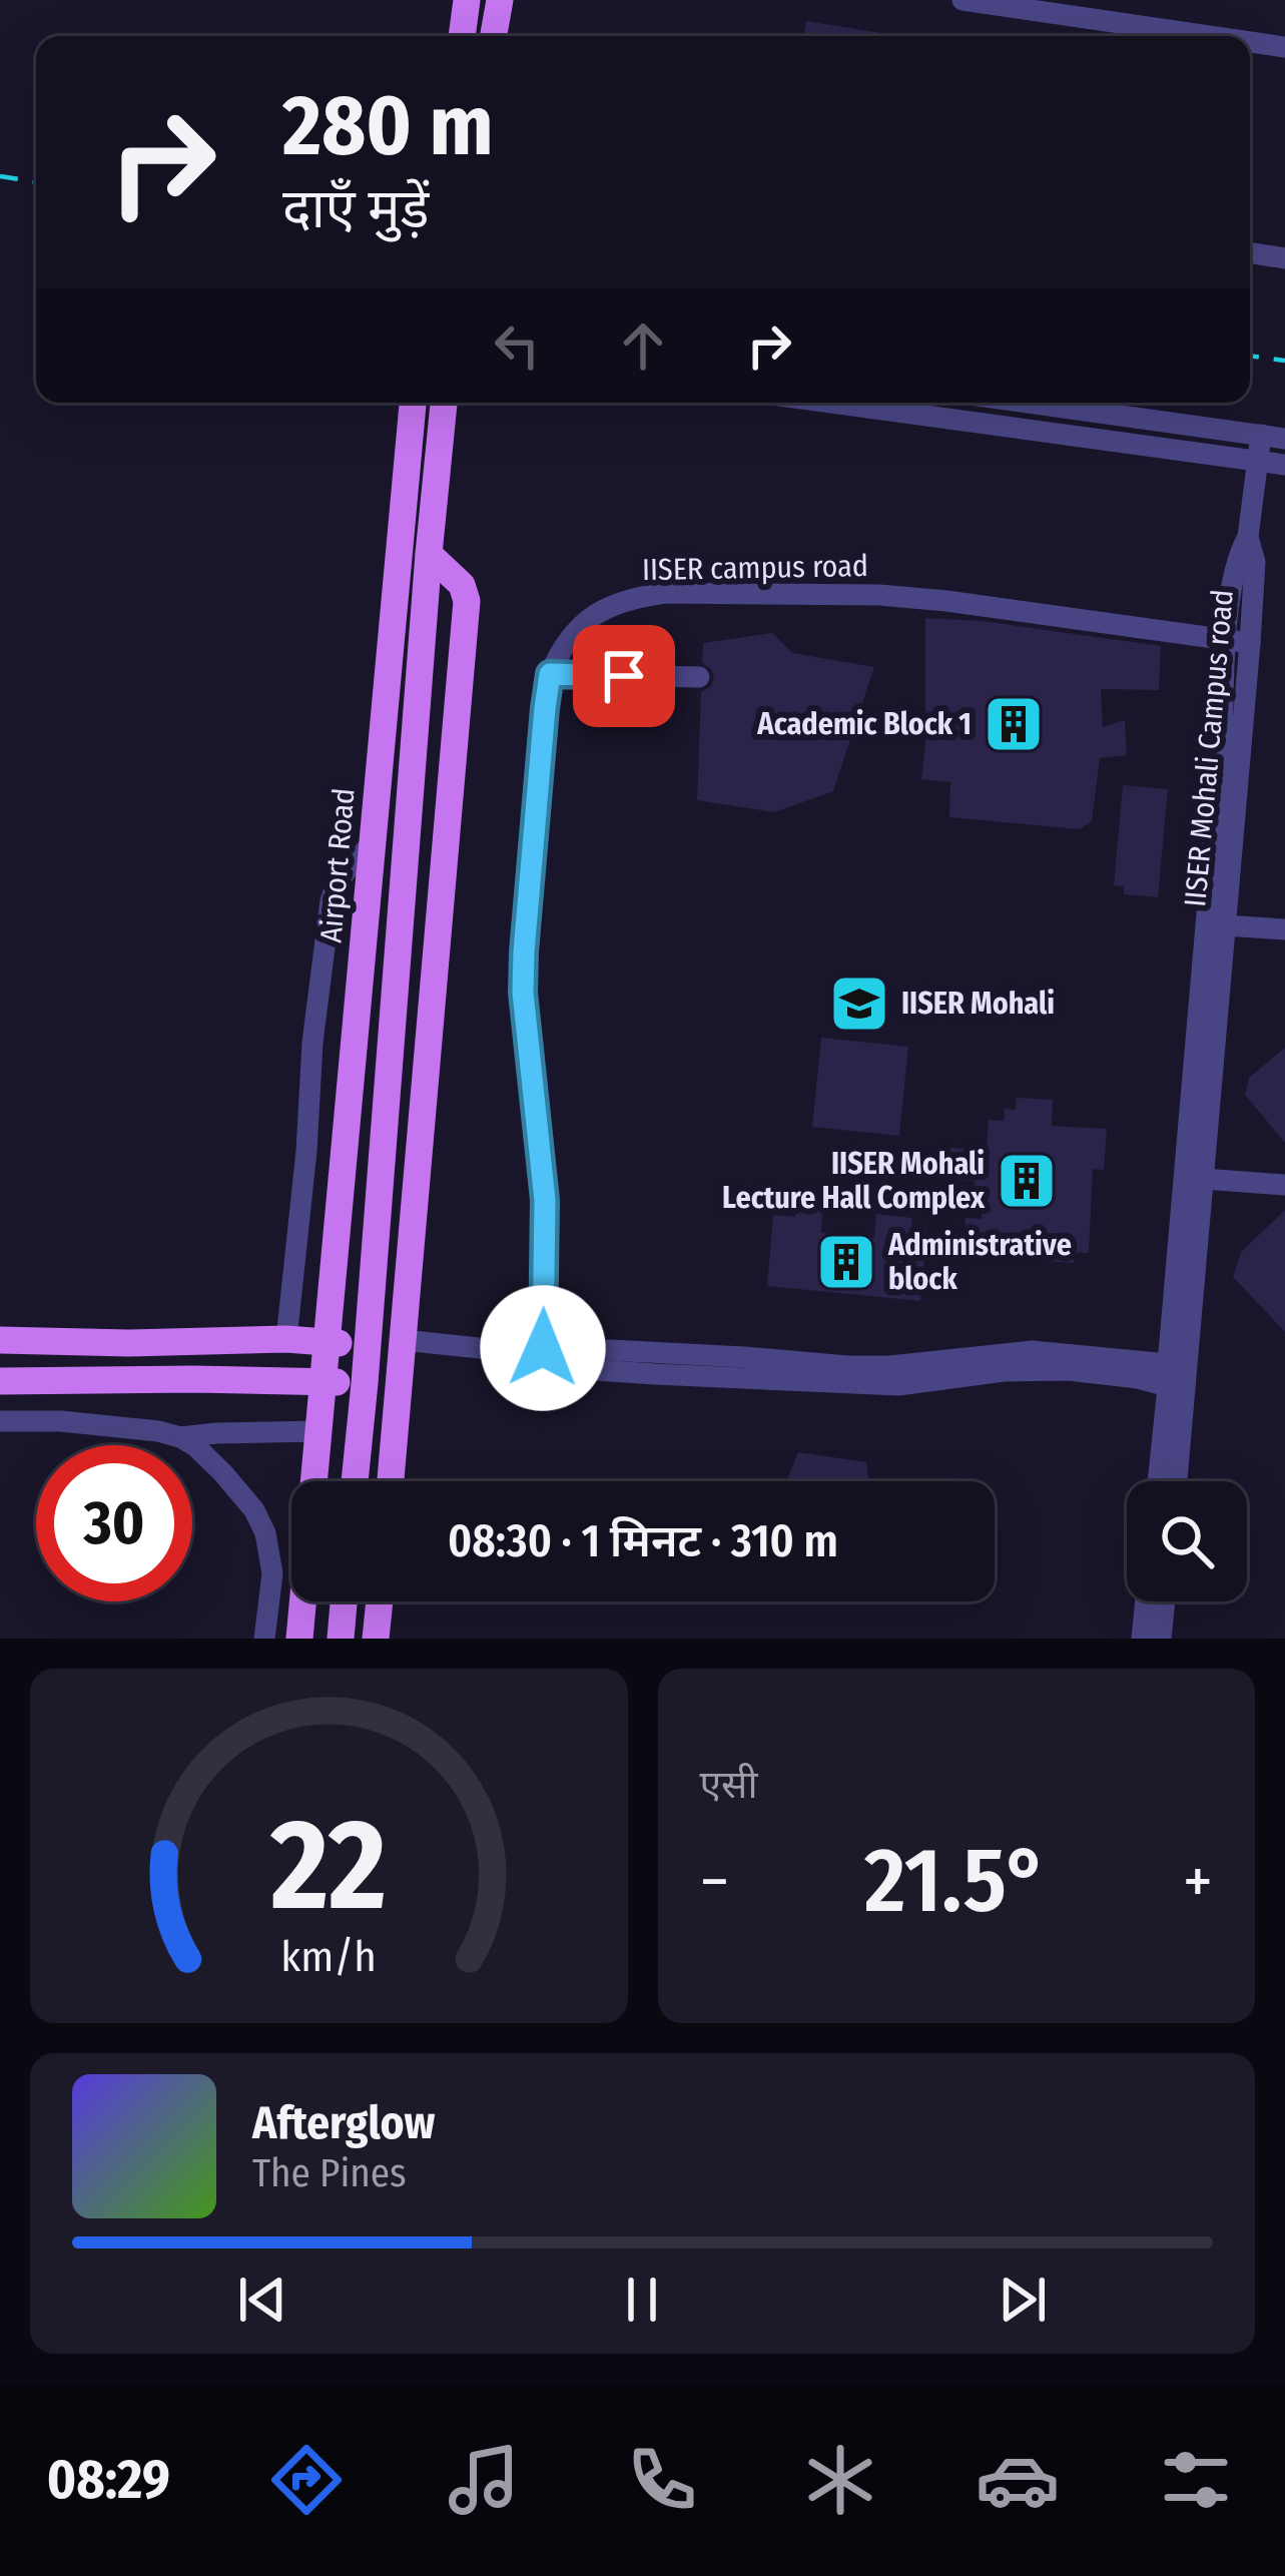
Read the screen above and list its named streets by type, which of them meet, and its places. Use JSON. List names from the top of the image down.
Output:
{
  "streets": {
    "main road": ["Airport Road"],
    "street": ["IISER campus road", "IISER Mohali Campus road"]
  },
  "crossings": [
    ["IISER campus road", "IISER Mohali Campus road"]
  ],
  "places": {
    "building": ["Academic Block 1", "IISER Mohali Lecture Hall Complex", "Administrative block"],
    "school or university": ["IISER Mohali"]
  },
  "page": {
    "turn": ["280 m", "दाएँ मुड़ें"],
    "limit": "30",
    "trip": "08:30 · 1 मिनट · 310 m",
    "tile": "एसी",
    "heat": ["−", "21.5°", "+"],
    "song": ["Afterglow", "The Pines"],
    "tabs": "08:29",
    "gauge": ["22", "km/h"]
  }
}
